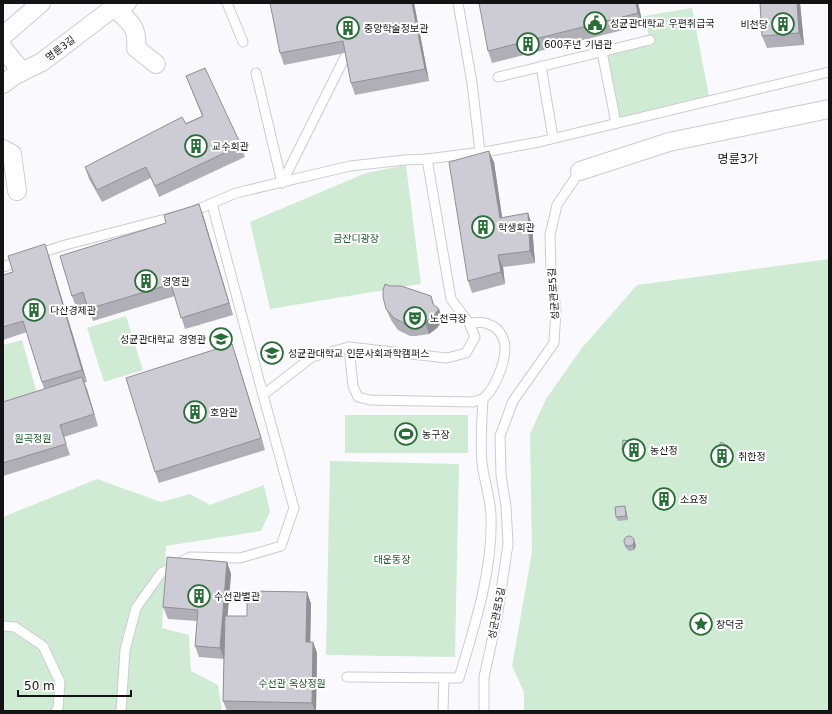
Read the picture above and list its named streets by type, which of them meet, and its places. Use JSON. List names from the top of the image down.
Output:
{
  "streets": {
    "street": ["명륜3길", "성균관로5길"]
  },
  "districts": ["명륜3가"],
  "parks": [
    "금잔디광장",
    "원곡정원",
    "대운동장",
    "수선관 옥상정원"
  ],
  "places": {
    "public building": ["성균관대학교 우편취급국"],
    "building": [
      "비천당",
      "중앙학술정보관",
      "600주년 기념관",
      "교수회관",
      "학생회관",
      "경영관",
      "다산경제관",
      "호암관",
      "농산정",
      "취한정",
      "소요정",
      "수선관별관"
    ],
    "theatre": ["노천극장"],
    "school or university": ["성균관대학교 경영관", "성균관대학교 인문사회과학캠퍼스"],
    "sports": ["농구장"],
    "place": ["창덕궁"]
  },
  "scale_bar": "50 m"
}
